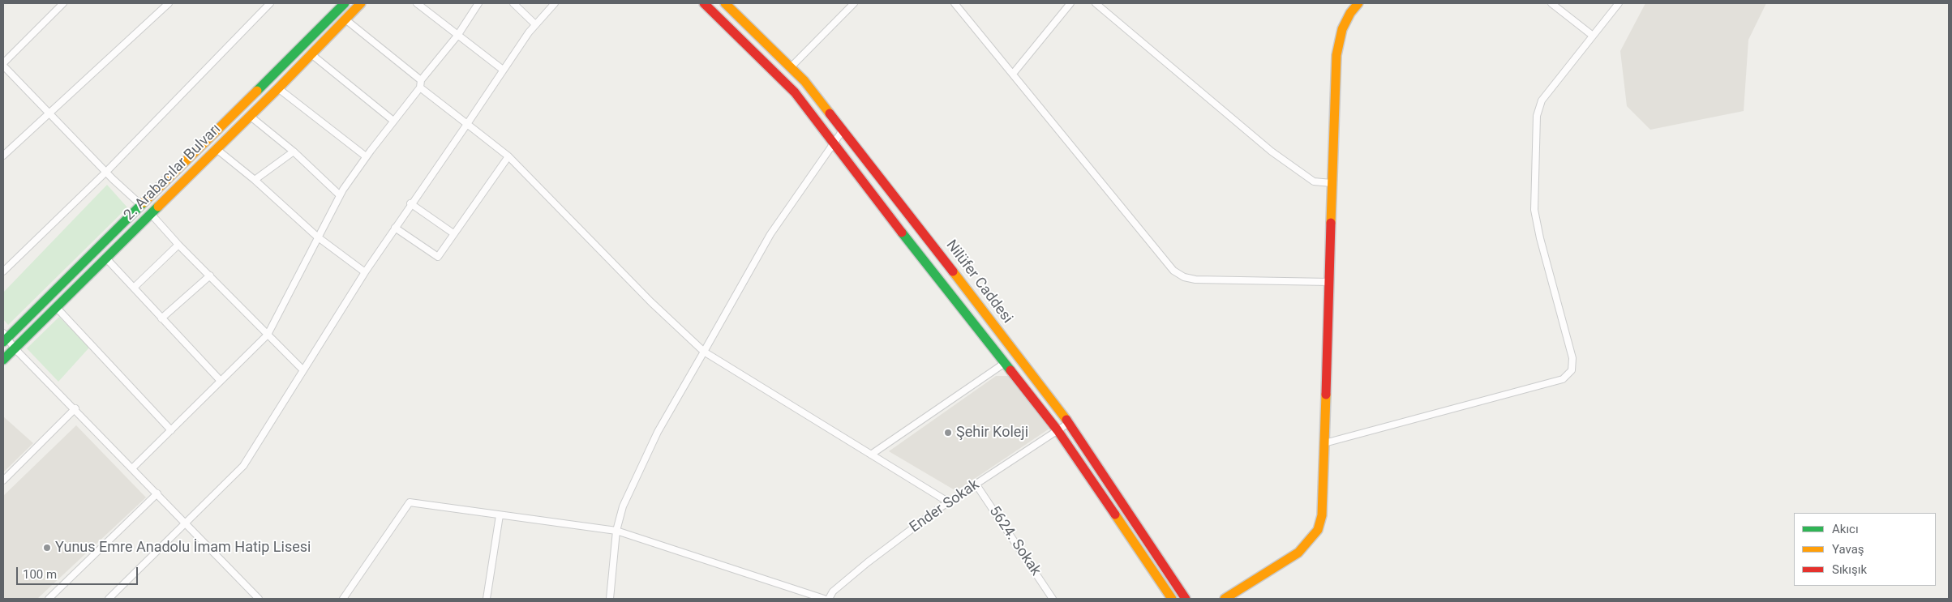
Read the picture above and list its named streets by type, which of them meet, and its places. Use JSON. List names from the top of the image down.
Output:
{
  "streets": {
    "street": [
      "2. Arabacılar Bulvarı",
      "Nilüfer Caddesi",
      "Ender Sokak",
      "5624. Sokak"
    ]
  },
  "crossings": [
    ["Nilüfer Caddesi", "Ender Sokak"],
    ["Ender Sokak", "5624. Sokak"]
  ],
  "places": ["Şehir Koleji", "Yunus Emre Anadolu İmam Hatip Lisesi"],
  "legend": ["Akıcı", "Yavaş", "Sıkışık"],
  "scale_bar": "100 m"
}
